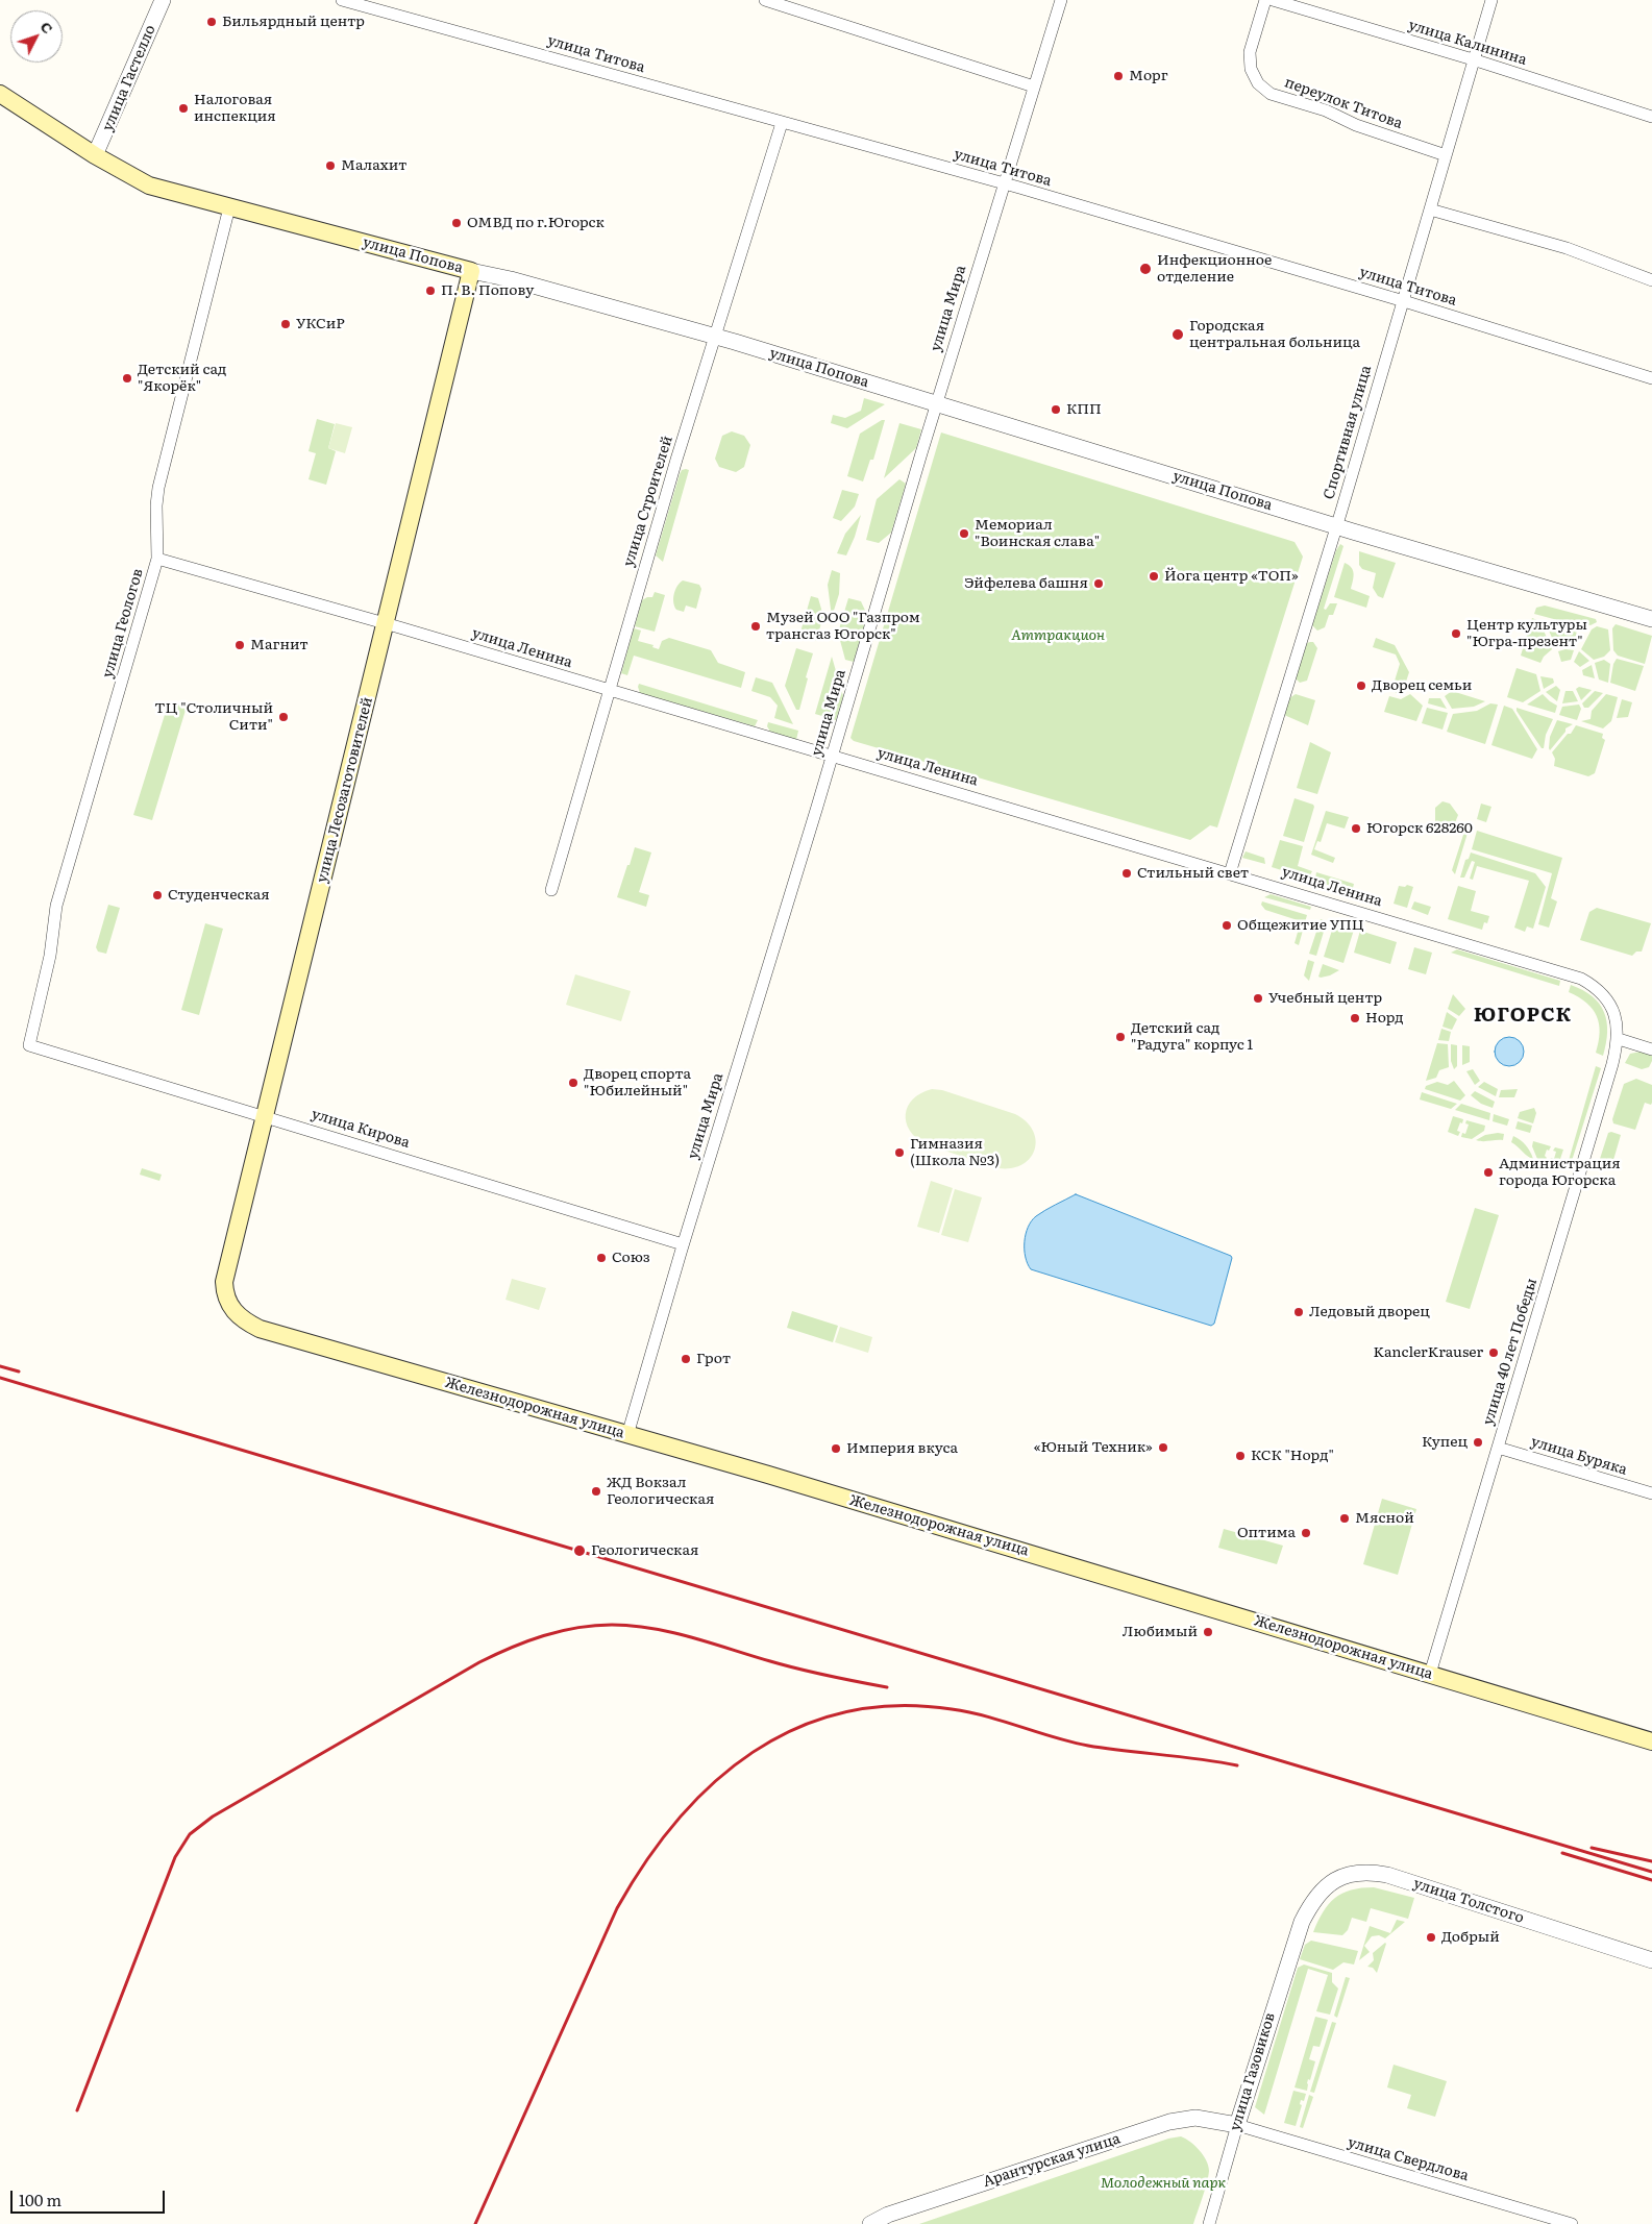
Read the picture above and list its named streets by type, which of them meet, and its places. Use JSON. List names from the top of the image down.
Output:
{
  "streets": {
    "main road": ["улица Попова", "улица Лесозаготовителей", "Железнодорожная улица"],
    "street": [
      "улица Калинина",
      "улица Титова",
      "улица Гастелло",
      "переулок Титова",
      "улица Мира",
      "Спортивная улица",
      "улица Строителей",
      "улица Геологов",
      "улица Ленина",
      "улица Кирова",
      "улица 40 лет Победы",
      "улица Буряка",
      "улица Толстого",
      "улица Газовиков",
      "улица Свердлова",
      "Арантурская улица"
    ]
  },
  "crossings": [
    ["улица Калинина", "Спортивная улица"],
    ["улица Титова", "улица Мира"],
    ["улица Титова", "Спортивная улица"],
    ["улица Титова", "улица Строителей"],
    ["улица Гастелло", "улица Попова"],
    ["переулок Титова", "Спортивная улица"],
    ["улица Попова", "улица Мира"],
    ["улица Попова", "Спортивная улица"],
    ["улица Попова", "улица Строителей"],
    ["улица Попова", "улица Геологов"],
    ["улица Попова", "улица Лесозаготовителей"],
    ["улица Мира", "улица Ленина"],
    ["улица Мира", "улица Кирова"],
    ["улица Мира", "Железнодорожная улица"],
    ["Спортивная улица", "улица Ленина"],
    ["улица Строителей", "улица Ленина"],
    ["улица Геологов", "улица Ленина"],
    ["улица Геологов", "улица Кирова"],
    ["улица Ленина", "улица Лесозаготовителей"],
    ["улица Ленина", "улица 40 лет Победы"],
    ["улица Лесозаготовителей", "улица Кирова"],
    ["улица Лесозаготовителей", "Железнодорожная улица"],
    ["улица 40 лет Победы", "Железнодорожная улица"],
    ["улица 40 лет Победы", "улица Буряка"],
    ["улица Толстого", "улица Газовиков"],
    ["улица Газовиков", "улица Свердлова"],
    ["улица Газовиков", "Арантурская улица"],
    ["улица Свердлова", "Арантурская улица"]
  ],
  "districts": ["ЮГОРСК"],
  "parks": ["Аттракцион", "Молодежный парк"],
  "places": [
    "Бильярдный центр",
    "Морг",
    "Налоговая инспекция",
    "Малахит",
    "ОМВД по г.Югорск",
    "Инфекционное отделение",
    "П. В. Попову",
    "УКСиР",
    "Городская центральная больница",
    "Детский сад \"Якорёк\"",
    "КПП",
    "Мемориал \"Воинская слава\"",
    "Йога центр «ТОП»",
    "Эйфелева башня",
    "Музей ООО \"Газпром трансгаз Югорск\"",
    "Центр культуры \"Югра-презент\"",
    "Магнит",
    "Дворец семьи",
    "ТЦ \"Столичный Сити\"",
    "Югорск 628260",
    "Стильный свет",
    "Студенческая",
    "Общежитие УПЦ",
    "Учебный центр",
    "Норд",
    "Детский сад \"Радуга\" корпус 1",
    "Дворец спорта \"Юбилейный\"",
    "Гимназия (Школа №3)",
    "Администрация города Югорска",
    "Союз",
    "Ледовый дворец",
    "KanclerKrauser",
    "Грот",
    "Купец",
    "«Юный Техник»",
    "Империя вкуса",
    "КСК \"Норд\"",
    "ЖД Вокзал Геологическая",
    "Мясной",
    "Оптима",
    "Геологическая",
    "Любимый",
    "Добрый"
  ],
  "scale_bar": "100 m",
  "north": "top right"
}
